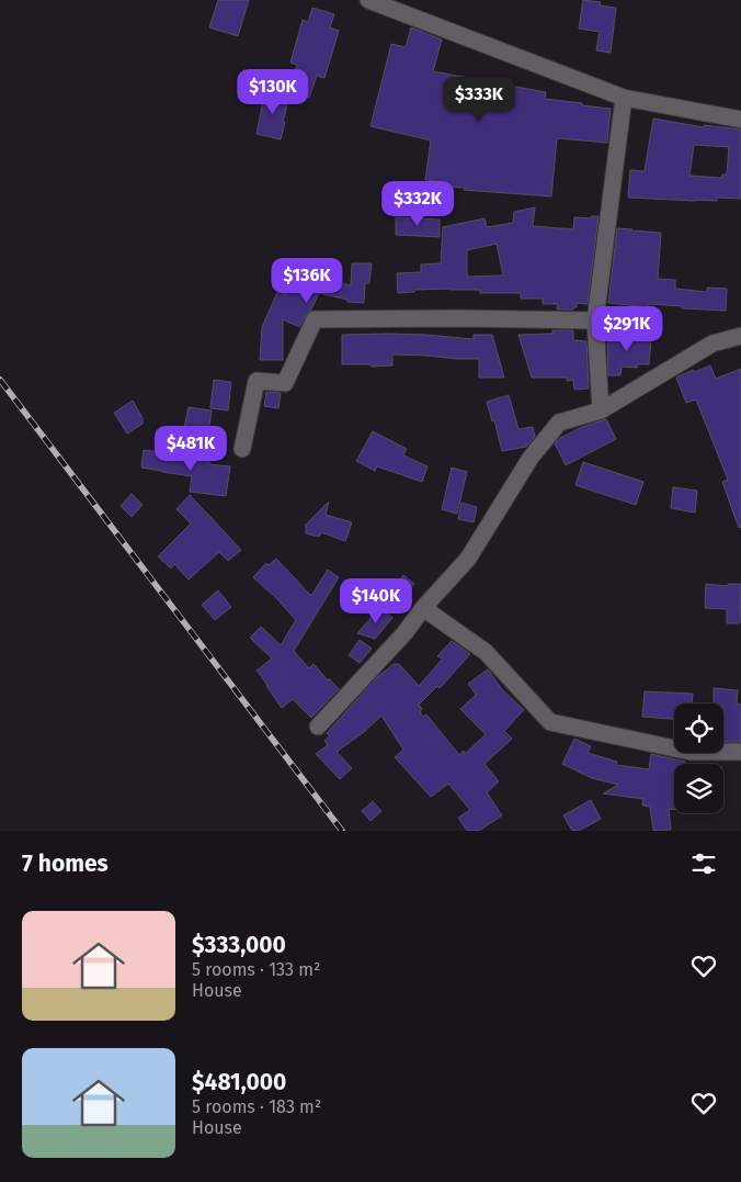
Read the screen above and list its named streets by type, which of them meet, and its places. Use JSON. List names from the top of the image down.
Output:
{
  "page": {
    "price": [
      "$130K",
      "$333K",
      "$332K",
      "$136K",
      "$291K",
      "$481K",
      "$140K"
    ],
    "heading": "7 homes",
    "list": [
      {
        "name": "$333,000",
        "note": "5 rooms · 133 m² · House"
      },
      {
        "name": "$481,000",
        "note": "5 rooms · 183 m² · House"
      }
    ]
  }
}
